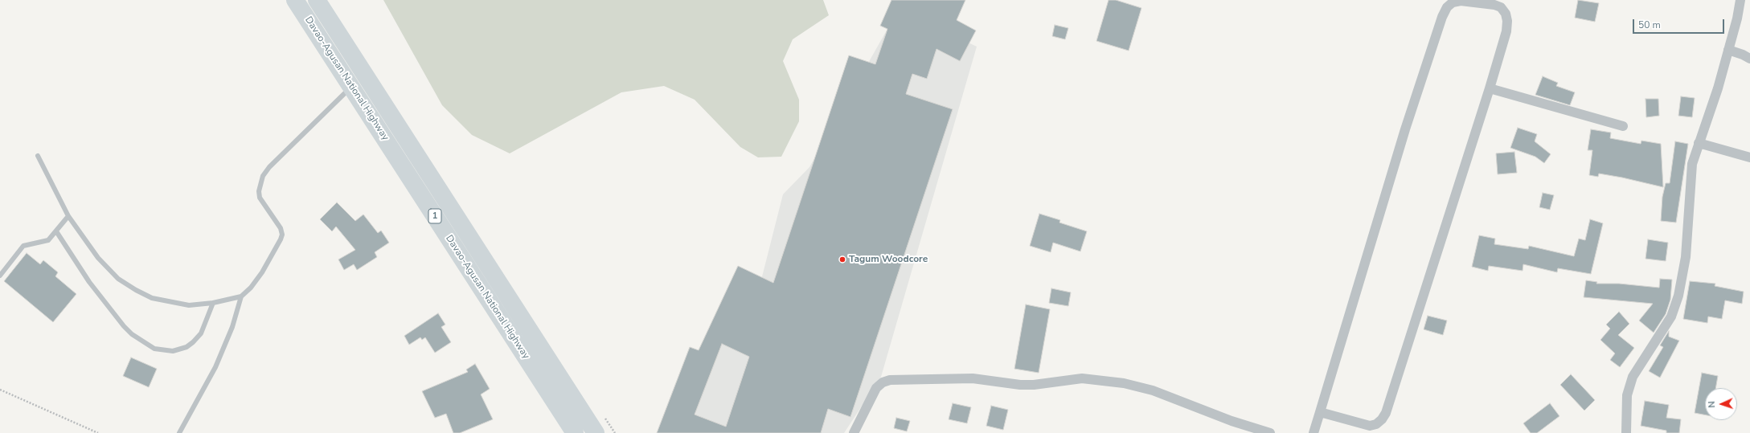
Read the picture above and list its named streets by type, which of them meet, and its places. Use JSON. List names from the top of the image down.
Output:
{
  "streets": {
    "highway": ["Davao-Agusan National Highway", "1"]
  },
  "places": ["Tagum Woodcore"],
  "scale_bar": "50 m",
  "north": "left"
}
